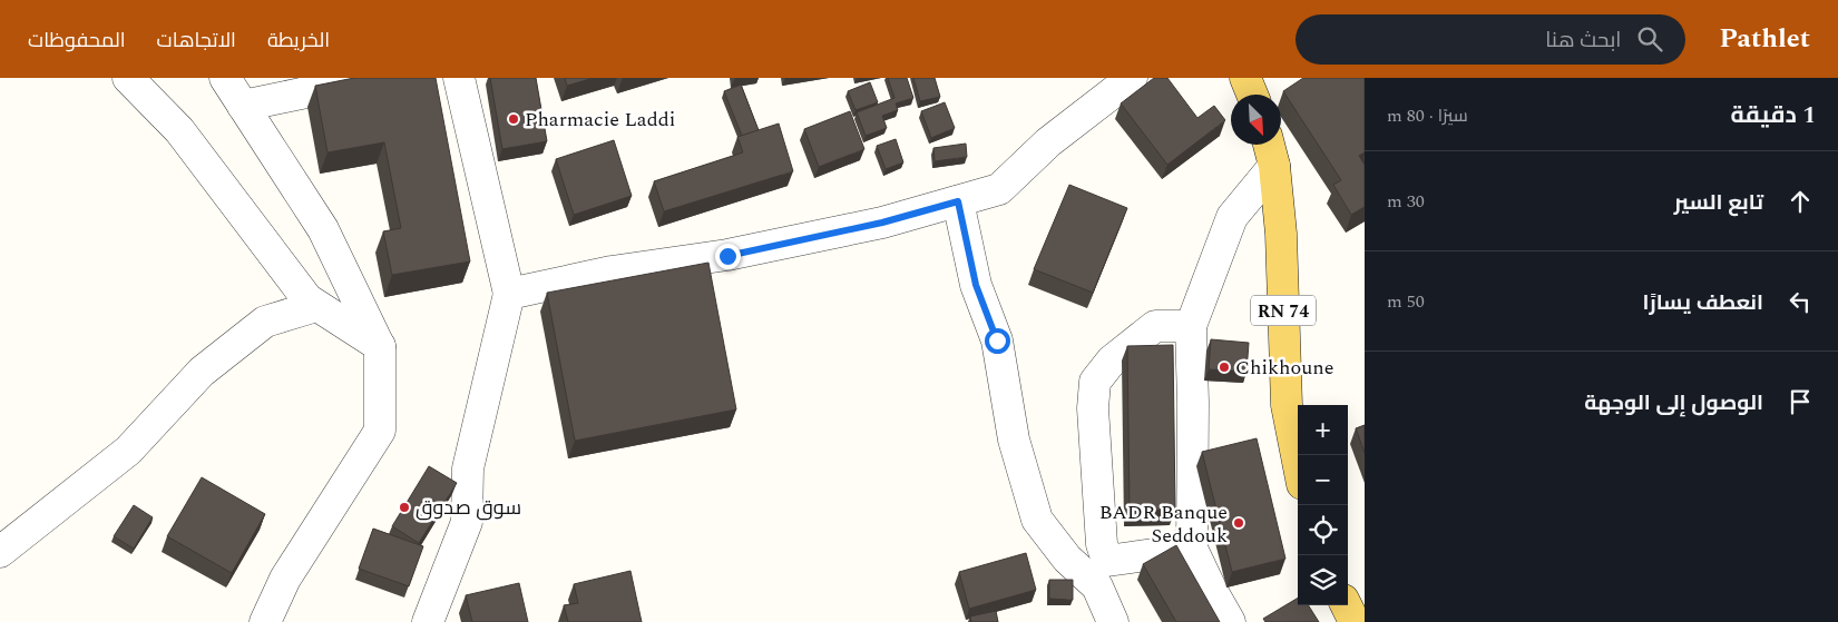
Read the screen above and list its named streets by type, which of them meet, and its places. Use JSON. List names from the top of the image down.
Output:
{
  "streets": {
    "main road": ["RN 74"]
  },
  "places": [
    "Pharmacie Laddi",
    "Chikhoune",
    "سوق صدوق",
    "BADR Banque Seddouk"
  ],
  "north": "bottom right",
  "page": {
    "header": "Pathlet",
    "search": "ابحث هنا",
    "nav": ["الخريطة", "الاتجاهات", "المحفوظات"],
    "heading": ["1 دقيقة", "سيرًا · 80 m"],
    "list": [
      ["تابع السير", "30 m"],
      ["انعطف يسارًا", "50 m"],
      "الوصول إلى الوجهة"
    ],
    "map_buttons": ["+", "−"]
  }
}
